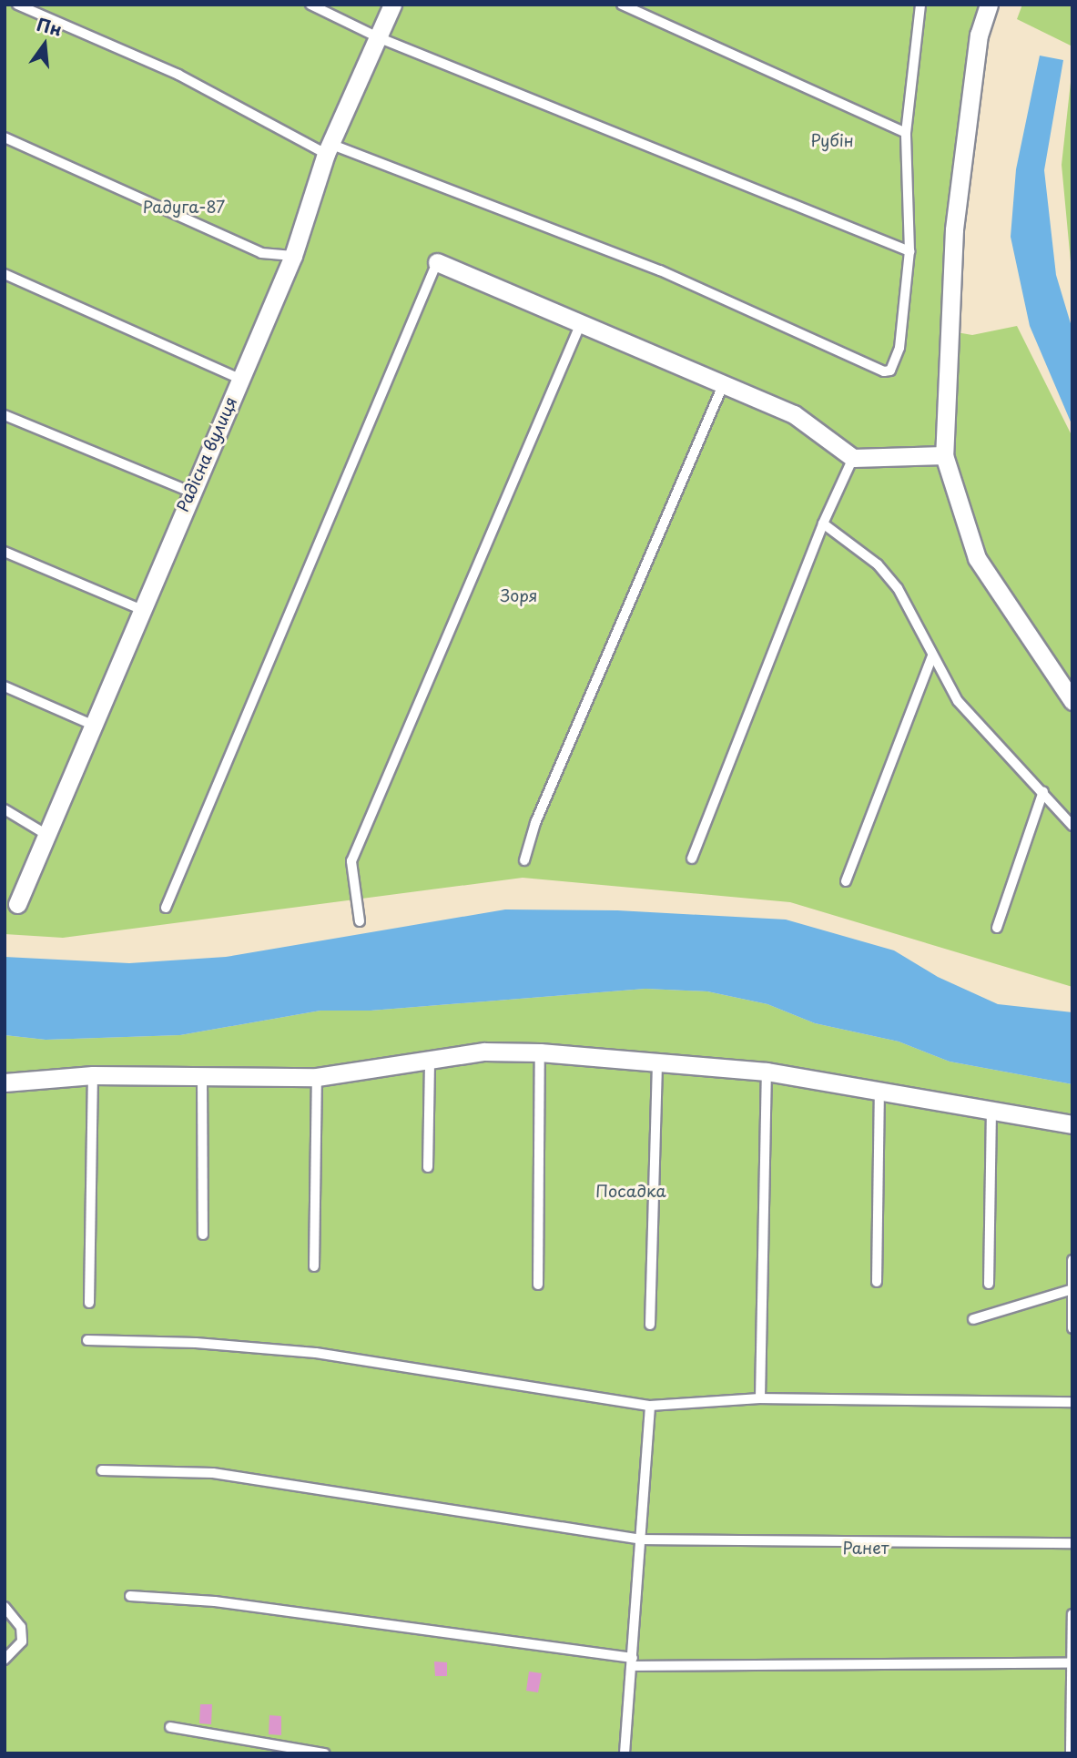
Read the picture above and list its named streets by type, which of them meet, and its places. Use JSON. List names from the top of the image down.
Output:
{
  "streets": {
    "street": ["Радісна вулиця"]
  },
  "parks": [
    "Рубін",
    "Радуга-87",
    "Зоря",
    "Посадка",
    "Ранет"
  ],
  "north": "top"
}
